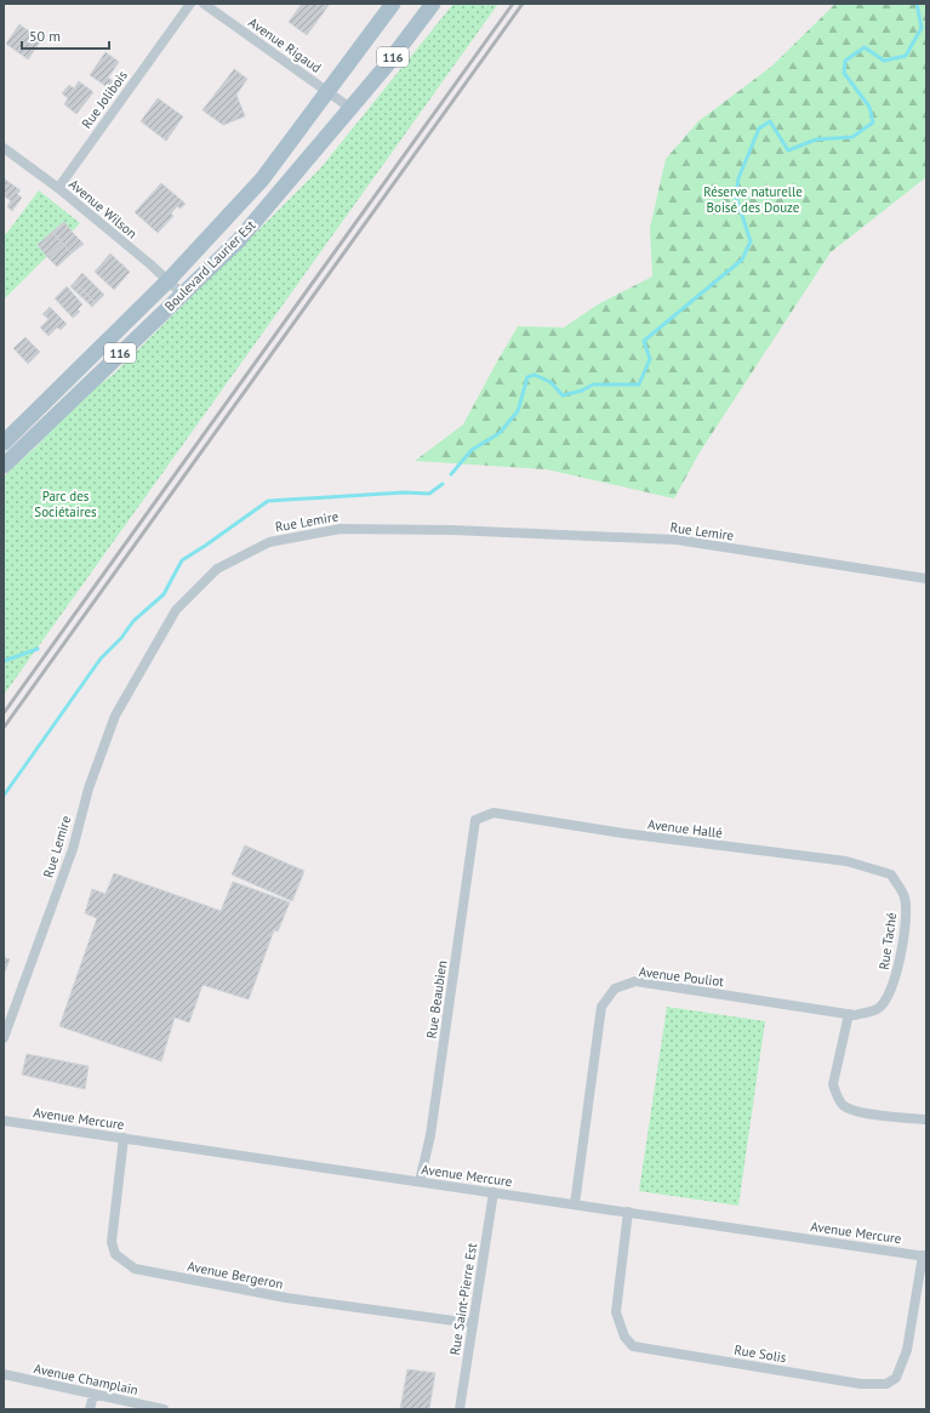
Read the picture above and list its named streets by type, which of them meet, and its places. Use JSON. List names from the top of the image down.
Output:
{
  "streets": {
    "main road": ["116", "Boulevard Laurier Est"],
    "street": [
      "Avenue Rigaud",
      "Rue Jolibois",
      "Avenue Wilson",
      "Rue Lemire",
      "Avenue Hallé",
      "Rue Taché",
      "Avenue Pouliot",
      "Rue Beaubien",
      "Avenue Mercure",
      "Avenue Bergeron",
      "Rue Saint-Pierre Est",
      "Rue Solis",
      "Avenue Champlain"
    ]
  },
  "crossings": [
    ["Avenue Rigaud", "Boulevard Laurier Est"],
    ["Rue Jolibois", "Avenue Wilson"],
    ["Avenue Wilson", "Boulevard Laurier Est"],
    ["Avenue Hallé", "Rue Taché"],
    ["Avenue Hallé", "Rue Beaubien"],
    ["Rue Taché", "Avenue Pouliot"],
    ["Avenue Pouliot", "Avenue Mercure"],
    ["Rue Beaubien", "Avenue Mercure"],
    ["Avenue Mercure", "Avenue Bergeron"],
    ["Avenue Mercure", "Rue Saint-Pierre Est"],
    ["Avenue Mercure", "Rue Solis"],
    ["Avenue Bergeron", "Rue Saint-Pierre Est"]
  ],
  "parks": ["Réserve naturelle Boisé des Douze", "Parc des Sociétaires"],
  "scale_bar": "50 m"
}
